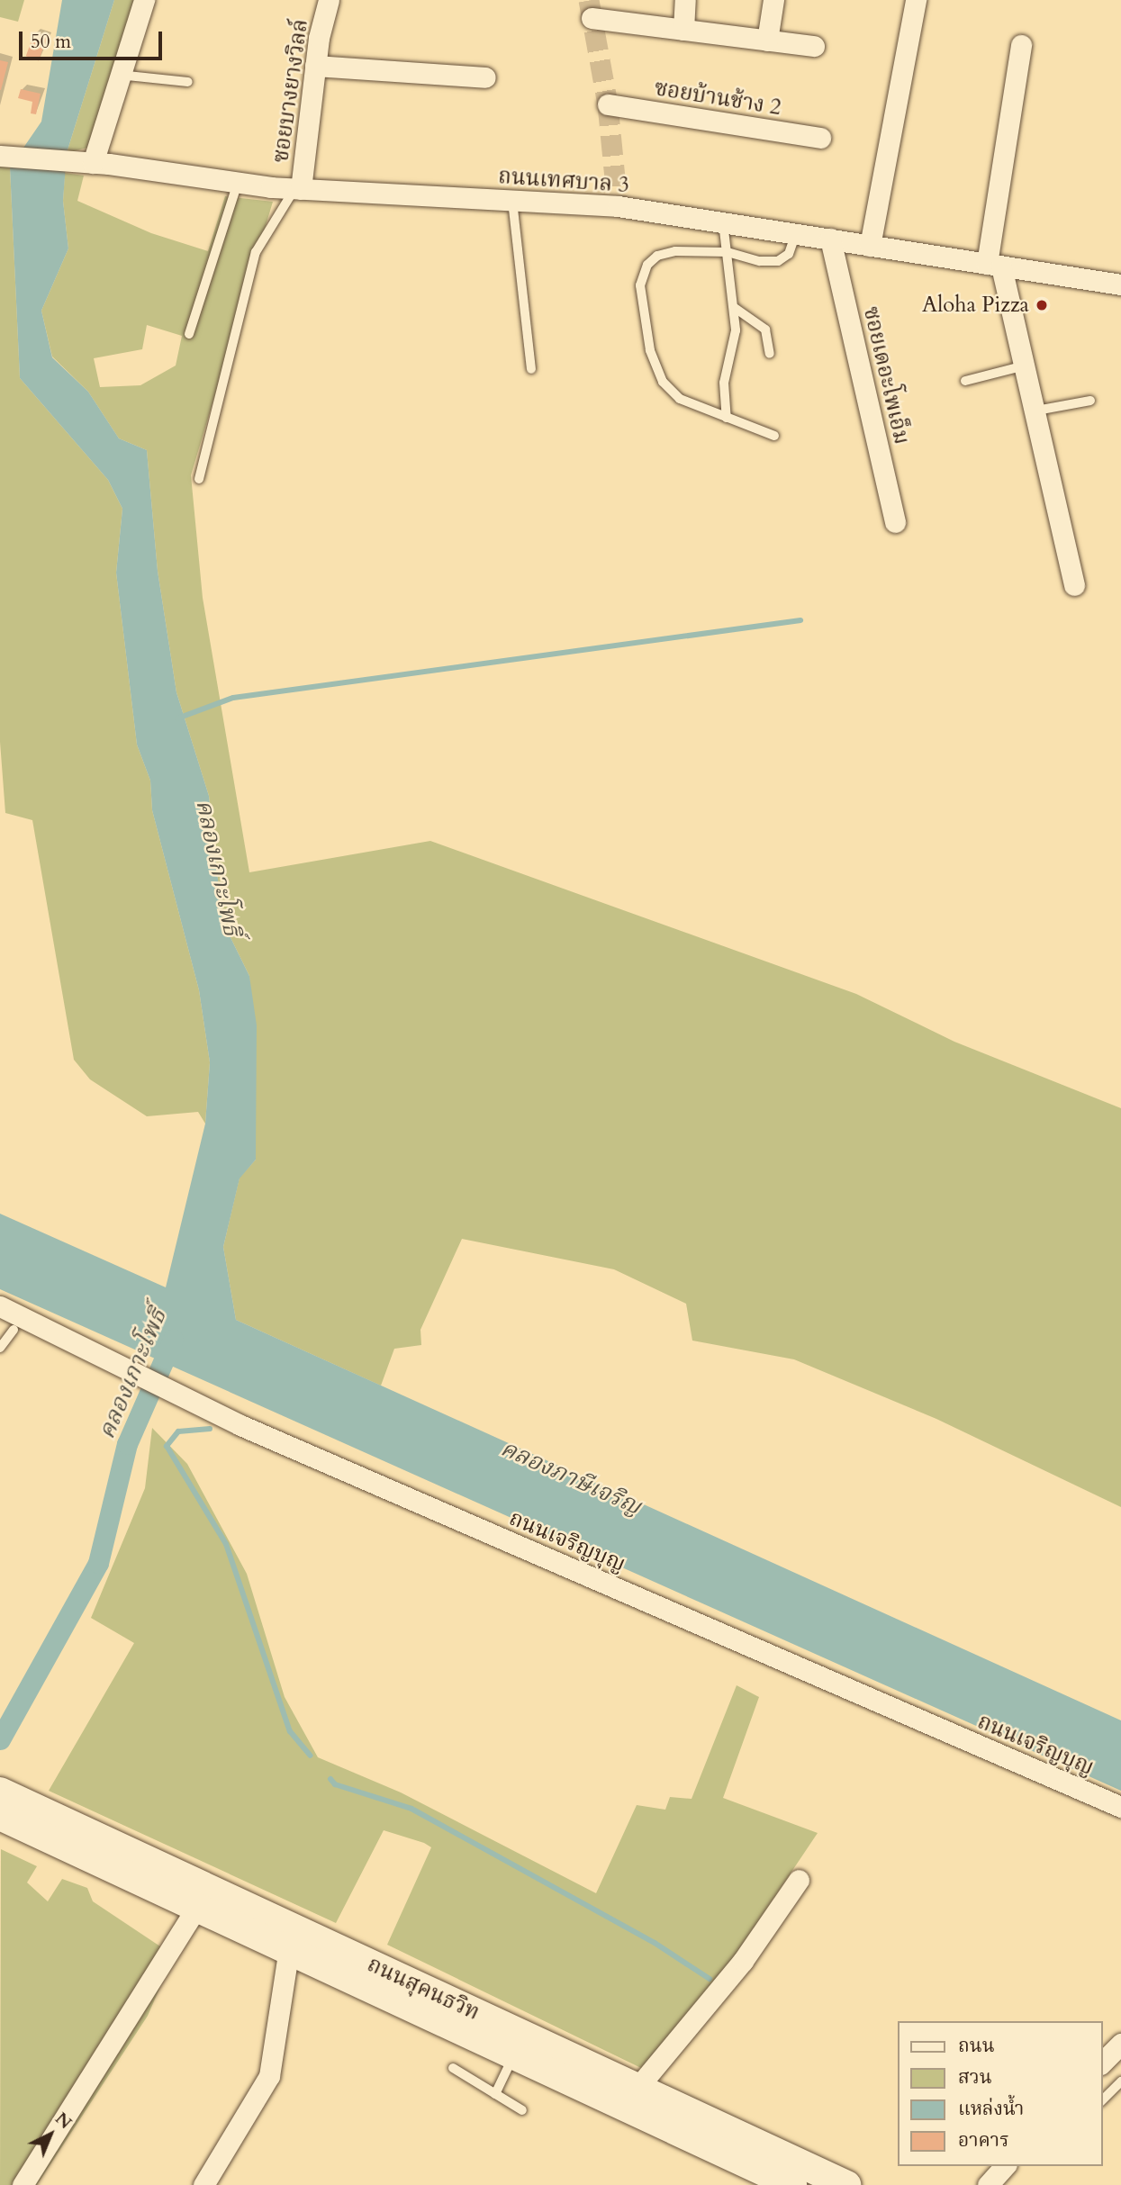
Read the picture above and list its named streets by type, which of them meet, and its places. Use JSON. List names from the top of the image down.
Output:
{
  "streets": {
    "main road": ["ถนนสุคนธวิท"],
    "street": [
      "ซอยบางยางวิลล์",
      "ซอยบ้านช้าง 2",
      "ถนนเทศบาล 3",
      "ซอยเดอะโพเอ็ม",
      "ถนนเจริญบุญ"
    ]
  },
  "crossings": [
    ["ซอยบางยางวิลล์", "ถนนเทศบาล 3"],
    ["ถนนเทศบาล 3", "ซอยเดอะโพเอ็ม"]
  ],
  "water": ["คลองเกาะโพธิ์", "คลองภาษีเจริญ"],
  "places": ["Aloha Pizza"],
  "legend": [
    "ถนน",
    "สวน",
    "แหล่งน้ำ",
    "อาคาร"
  ],
  "scale_bar": "50 m",
  "north": "top right"
}
